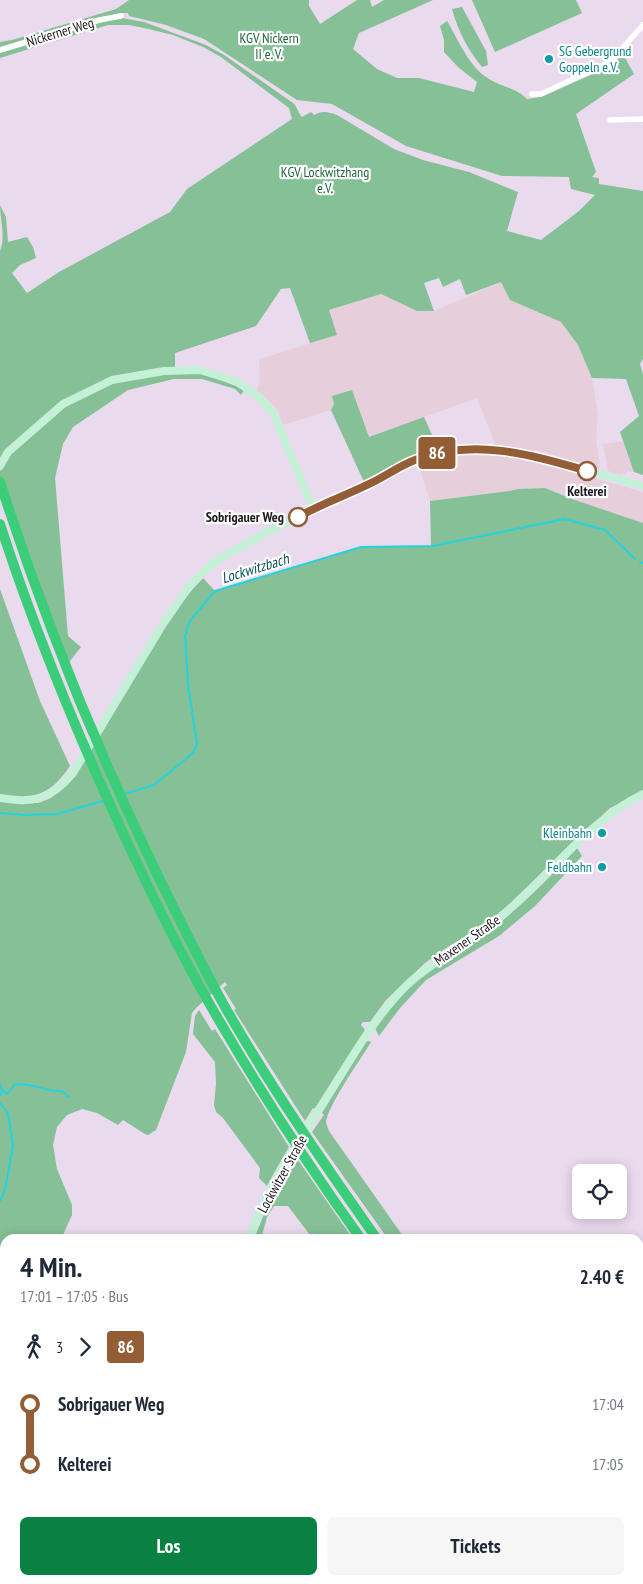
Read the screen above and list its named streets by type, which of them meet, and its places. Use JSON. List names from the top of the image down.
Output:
{
  "streets": {
    "street": ["Nickerner Weg", "Maxener Straße", "Lockwitzer Straße"]
  },
  "crossings": [
    ["Maxener Straße", "Lockwitzer Straße"]
  ],
  "water": ["Lockwitzbach"],
  "parks": ["KGV Nickern II e. V.", "KGV Lockwitzhang e.V."],
  "places": [
    "SG Gebergrund Goppeln e.V.",
    "Kelterei",
    "Sobrigauer Weg",
    "Kleinbahn",
    "Feldbahn"
  ],
  "lines": ["bus line 86"],
  "page": {
    "on_map": "86",
    "heading": ["4 Min.", "17:01 – 17:05 · Bus", "2.40 €"],
    "legs": ["3", "86"],
    "list": [
      {
        "name": "Sobrigauer Weg",
        "value": "17:04"
      },
      {
        "name": "Kelterei",
        "value": "17:05"
      }
    ],
    "buttons": ["Los", "Tickets"]
  }
}
